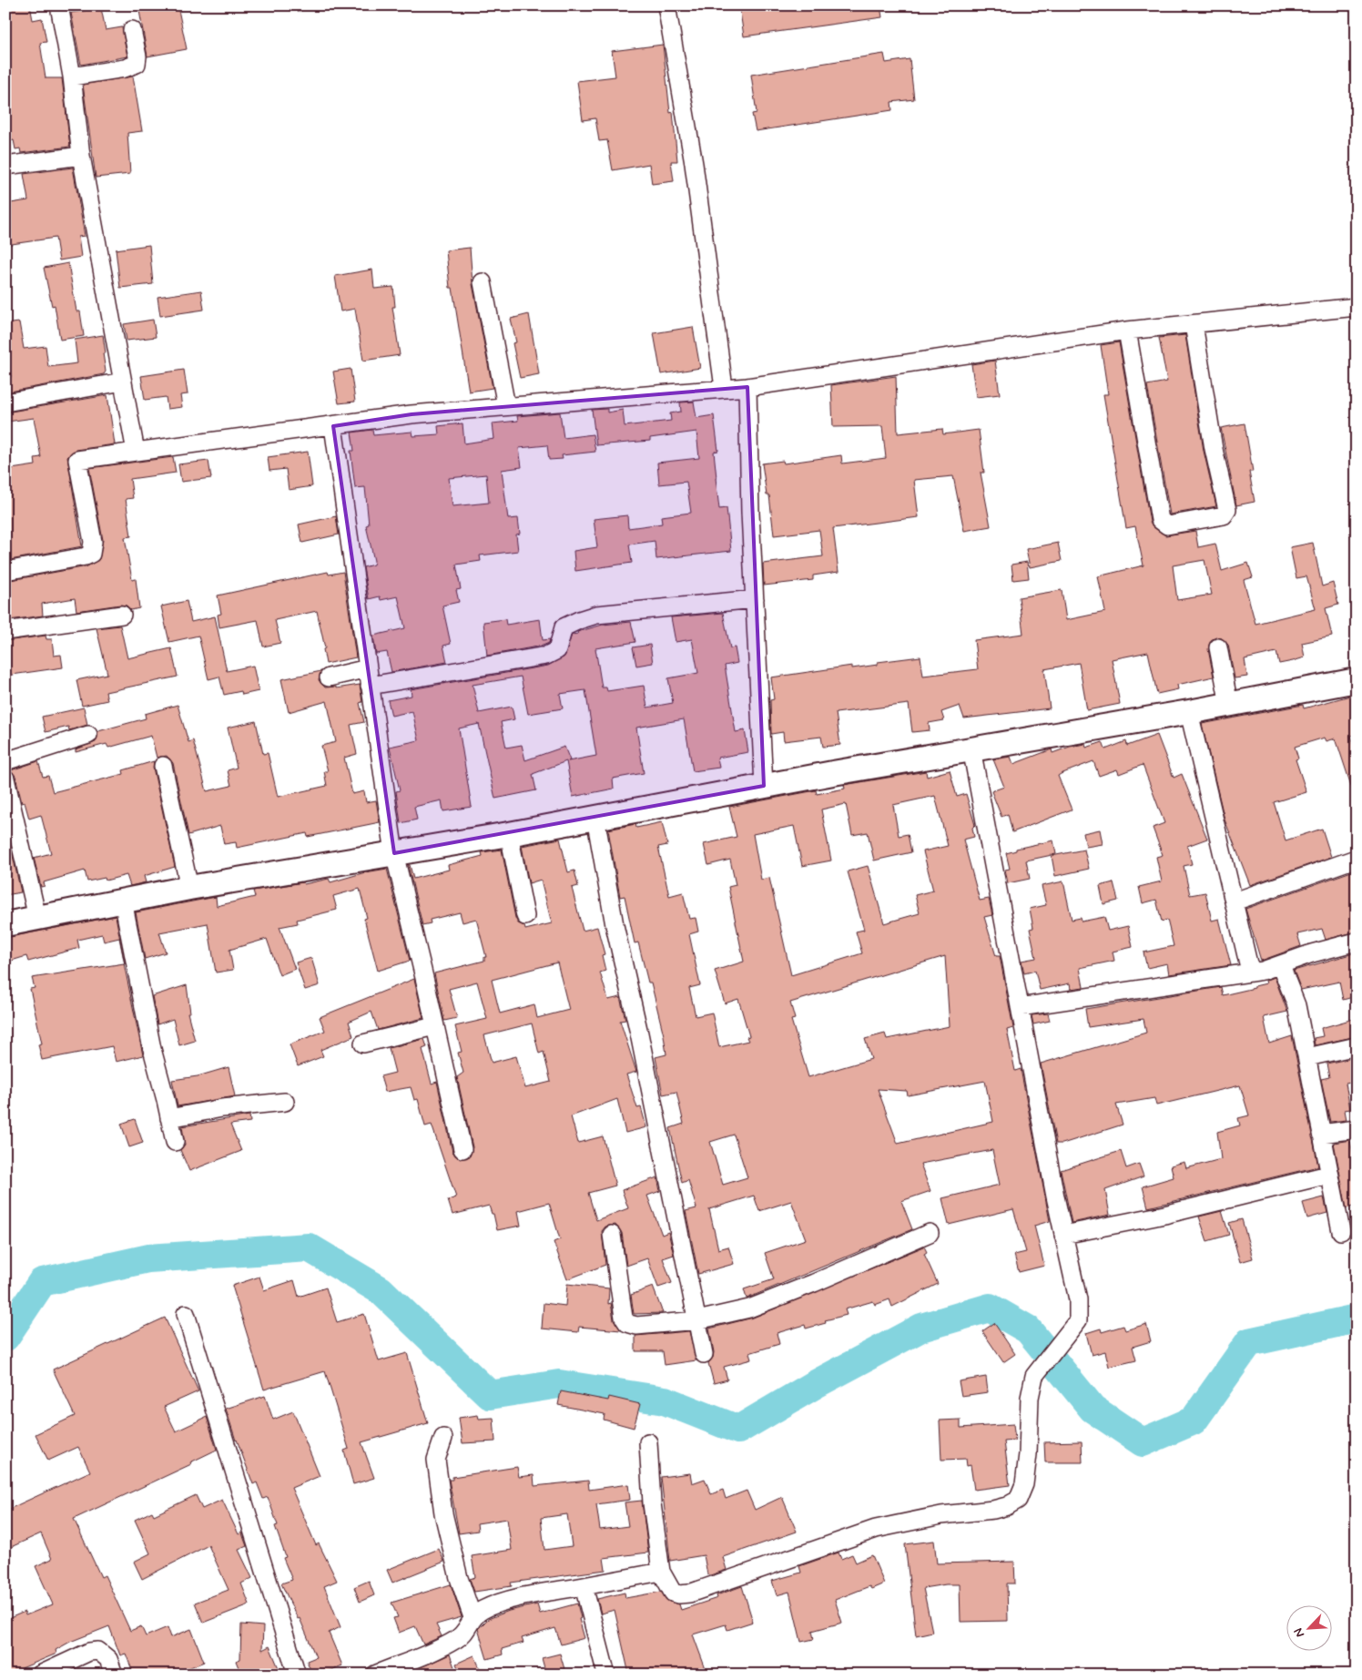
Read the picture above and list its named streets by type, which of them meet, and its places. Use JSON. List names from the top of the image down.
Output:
{
  "north": "bottom left"
}
